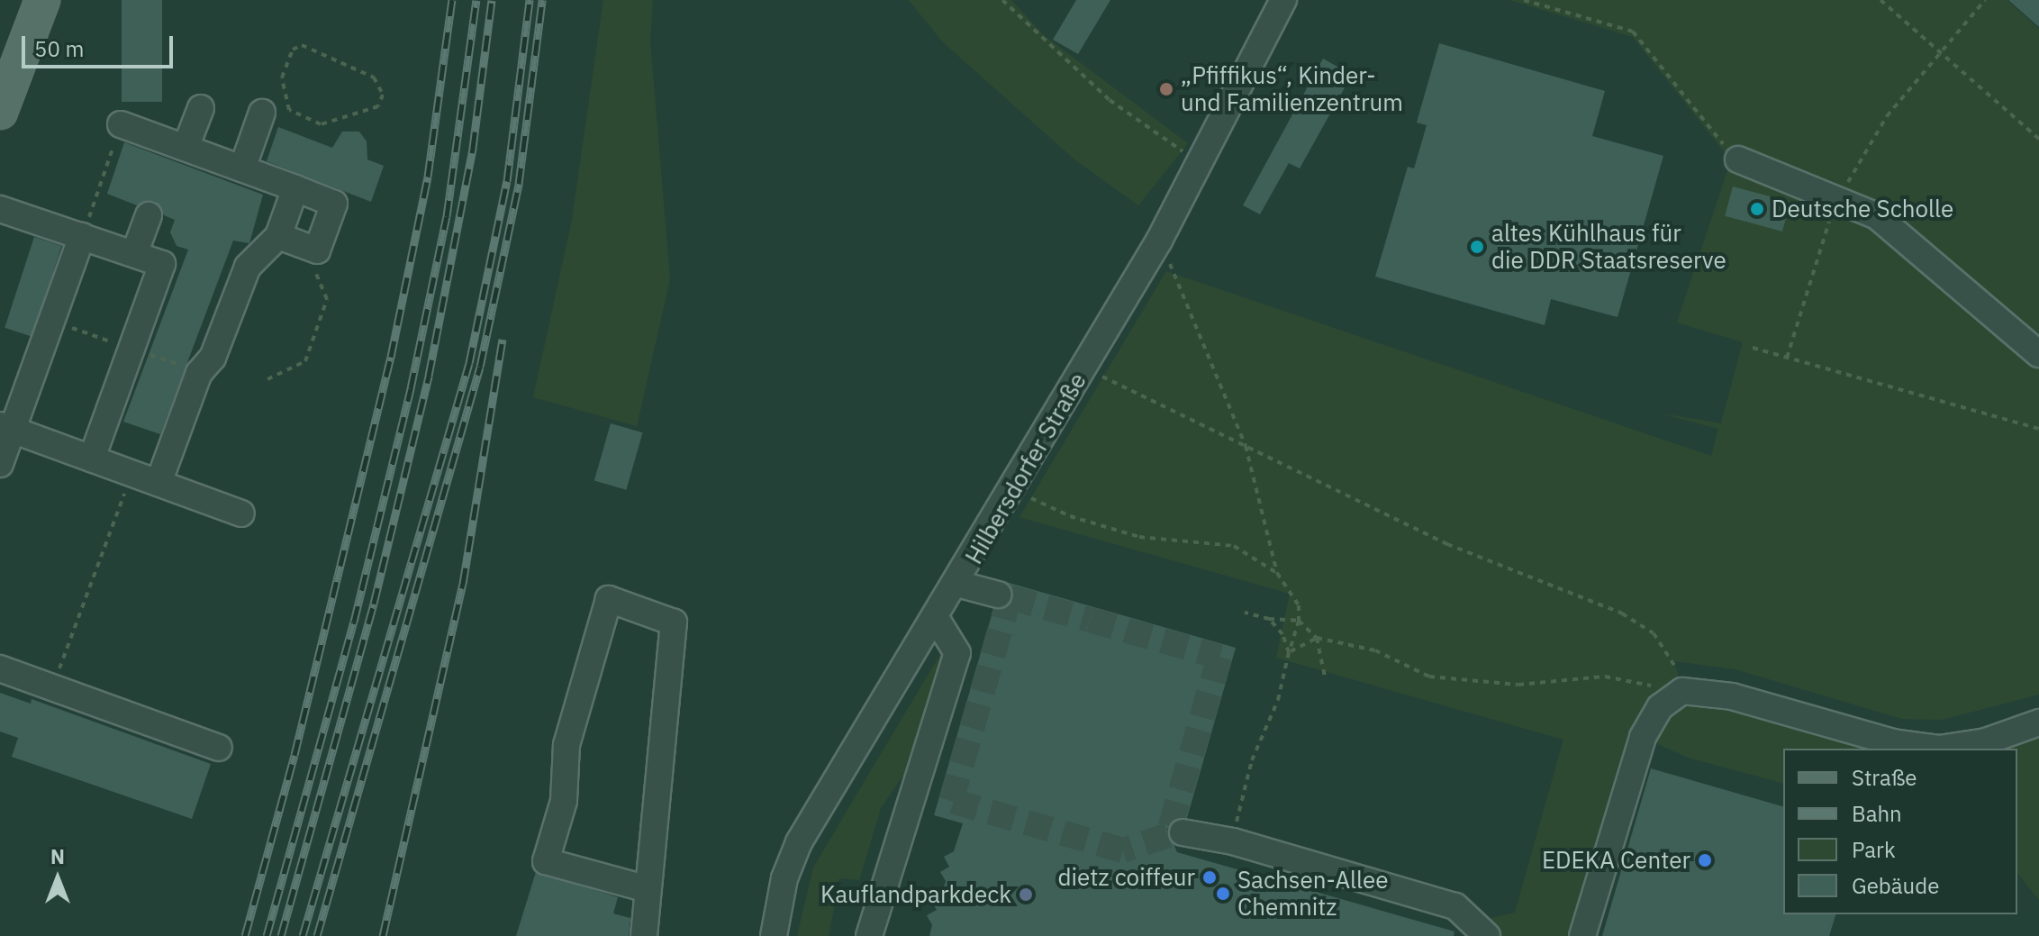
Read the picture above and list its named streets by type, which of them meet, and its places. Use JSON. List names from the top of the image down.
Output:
{
  "streets": {
    "street": ["Hilbersdorfer Straße"]
  },
  "places": [
    "„Pfiffikus“, Kinder- und Familienzentrum",
    "Deutsche Scholle",
    "altes Kühlhaus für die DDR Staatsreserve",
    "EDEKA Center",
    "dietz coiffeur",
    "Sachsen-Allee Chemnitz",
    "Kauflandparkdeck"
  ],
  "legend": [
    "Straße",
    "Bahn",
    "Park",
    "Gebäude"
  ],
  "scale_bar": "50 m",
  "north": "top"
}
